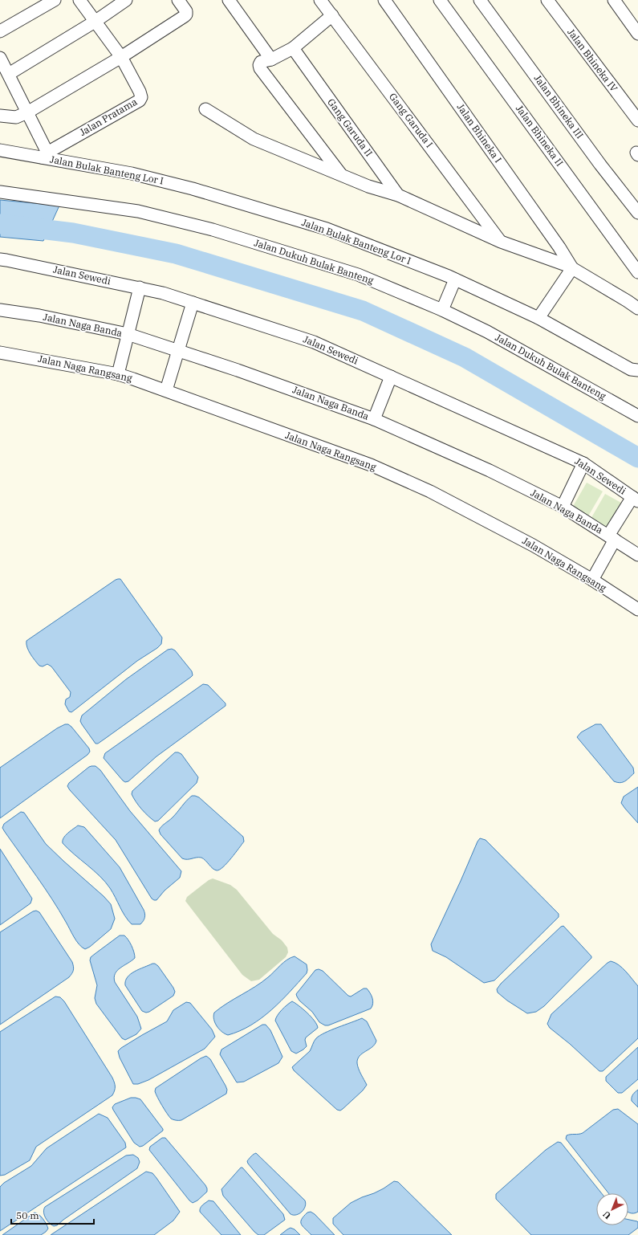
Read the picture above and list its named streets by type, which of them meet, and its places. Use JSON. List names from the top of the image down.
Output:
{
  "streets": {
    "street": [
      "Jalan Bhineka IV",
      "Jalan Bhineka III",
      "Jalan Pratama",
      "Gang Garuda I",
      "Gang Garuda II",
      "Jalan Bhineka I",
      "Jalan Bhineka II",
      "Jalan Bulak Banteng Lor I",
      "Jalan Dukuh Bulak Banteng",
      "Jalan Sewedi",
      "Jalan Naga Banda",
      "Jalan Naga Rangsang"
    ]
  },
  "crossings": [
    ["Jalan Pratama", "Jalan Bulak Banteng Lor I"],
    ["Gang Garuda I", "Jalan Bhineka I"]
  ],
  "scale_bar": "50 m",
  "north": "bottom left"
}
